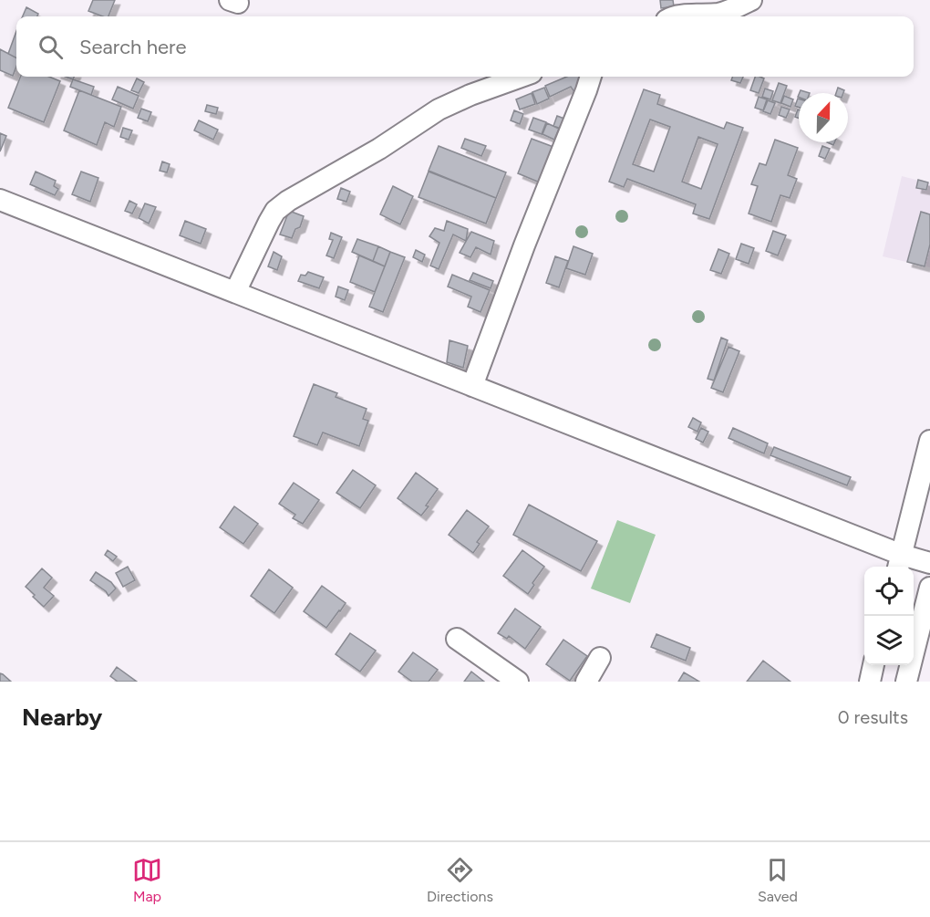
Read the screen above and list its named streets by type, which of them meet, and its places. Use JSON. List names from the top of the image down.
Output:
{
  "north": "top",
  "page": {
    "search": "Search here",
    "heading": ["Nearby", "0 results"],
    "nav": ["Map", "Directions", "Saved"]
  }
}
